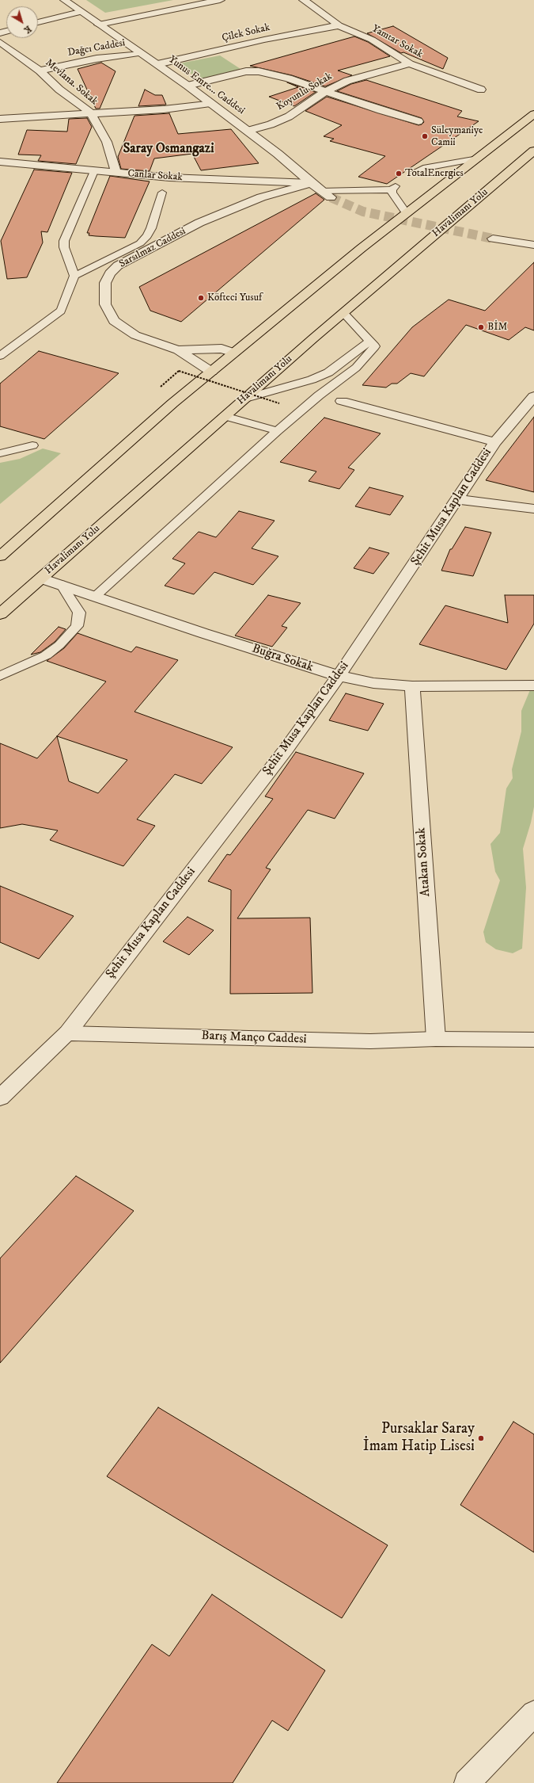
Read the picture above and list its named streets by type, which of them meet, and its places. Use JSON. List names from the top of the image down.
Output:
{
  "streets": {
    "highway": ["Havalimanı Yolu"],
    "street": [
      "Çilek Sokak",
      "Yamtar Sokak",
      "Dağcı Caddesi",
      "Mevlana. Sokak",
      "Yunus Emre... Caddesi",
      "Koyunlu Sokak",
      "Canlar Sokak",
      "Sarsılmaz Caddesi",
      "Şehit Musa Kaplan Caddesi",
      "Buğra Sokak",
      "Atakan Sokak",
      "Barış Manço Caddesi"
    ]
  },
  "crossings": [
    ["Çilek Sokak", "Yamtar Sokak"],
    ["Çilek Sokak", "Yunus Emre... Caddesi"],
    ["Yamtar Sokak", "Koyunlu Sokak"],
    ["Dağcı Caddesi", "Mevlana. Sokak"],
    ["Dağcı Caddesi", "Yunus Emre... Caddesi"],
    ["Mevlana. Sokak", "Canlar Sokak"],
    ["Yunus Emre... Caddesi", "Koyunlu Sokak"],
    ["Yunus Emre... Caddesi", "Canlar Sokak"],
    ["Yunus Emre... Caddesi", "Sarsılmaz Caddesi"],
    ["Canlar Sokak", "Sarsılmaz Caddesi"],
    ["Havalimanı Yolu", "Buğra Sokak"],
    ["Şehit Musa Kaplan Caddesi", "Buğra Sokak"],
    ["Şehit Musa Kaplan Caddesi", "Barış Manço Caddesi"],
    ["Buğra Sokak", "Atakan Sokak"],
    ["Atakan Sokak", "Barış Manço Caddesi"]
  ],
  "districts": ["Saray Osmangazi"],
  "places": [
    "Süleymaniye Camii",
    "TotalEnergies",
    "Köfteci Yusuf",
    "BİM",
    "Pursaklar Saray İmam Hatip Lisesi"
  ],
  "north": "bottom right"
}
